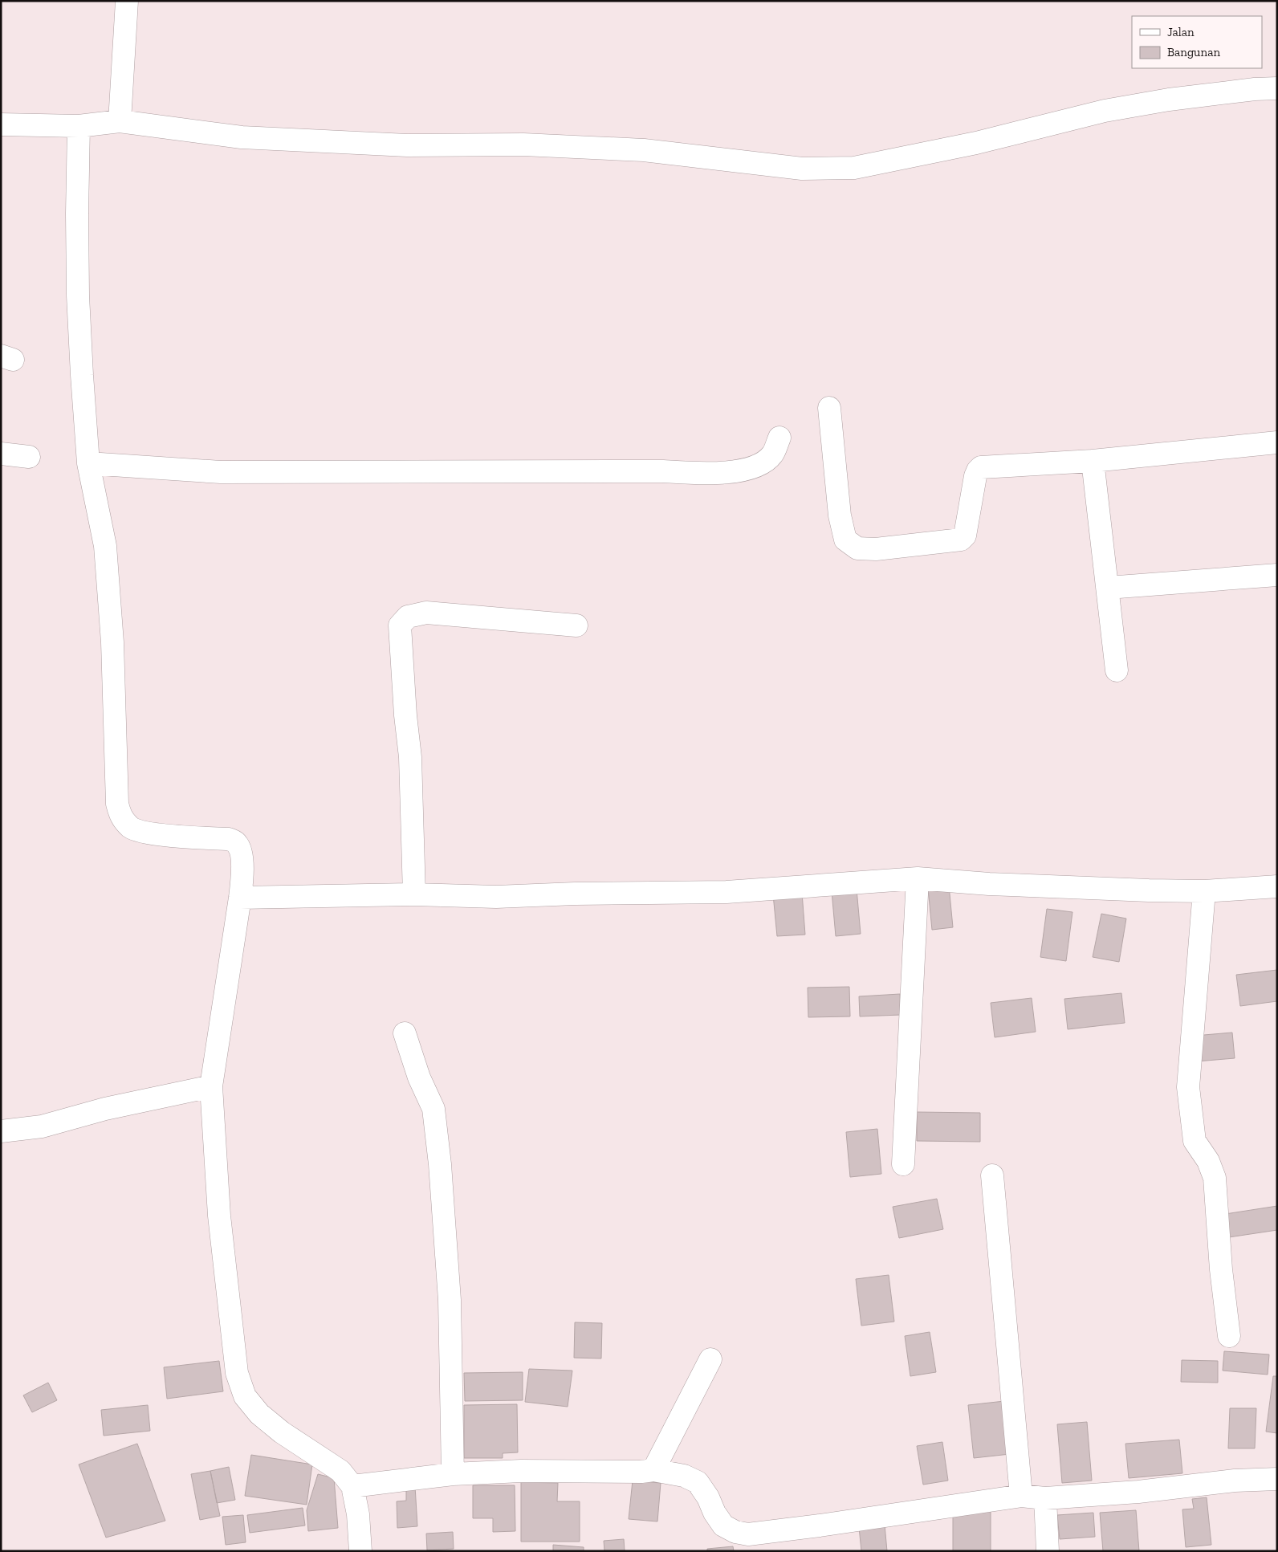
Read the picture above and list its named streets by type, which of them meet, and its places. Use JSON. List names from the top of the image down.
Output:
{
  "legend": ["Jalan", "Bangunan"]
}
